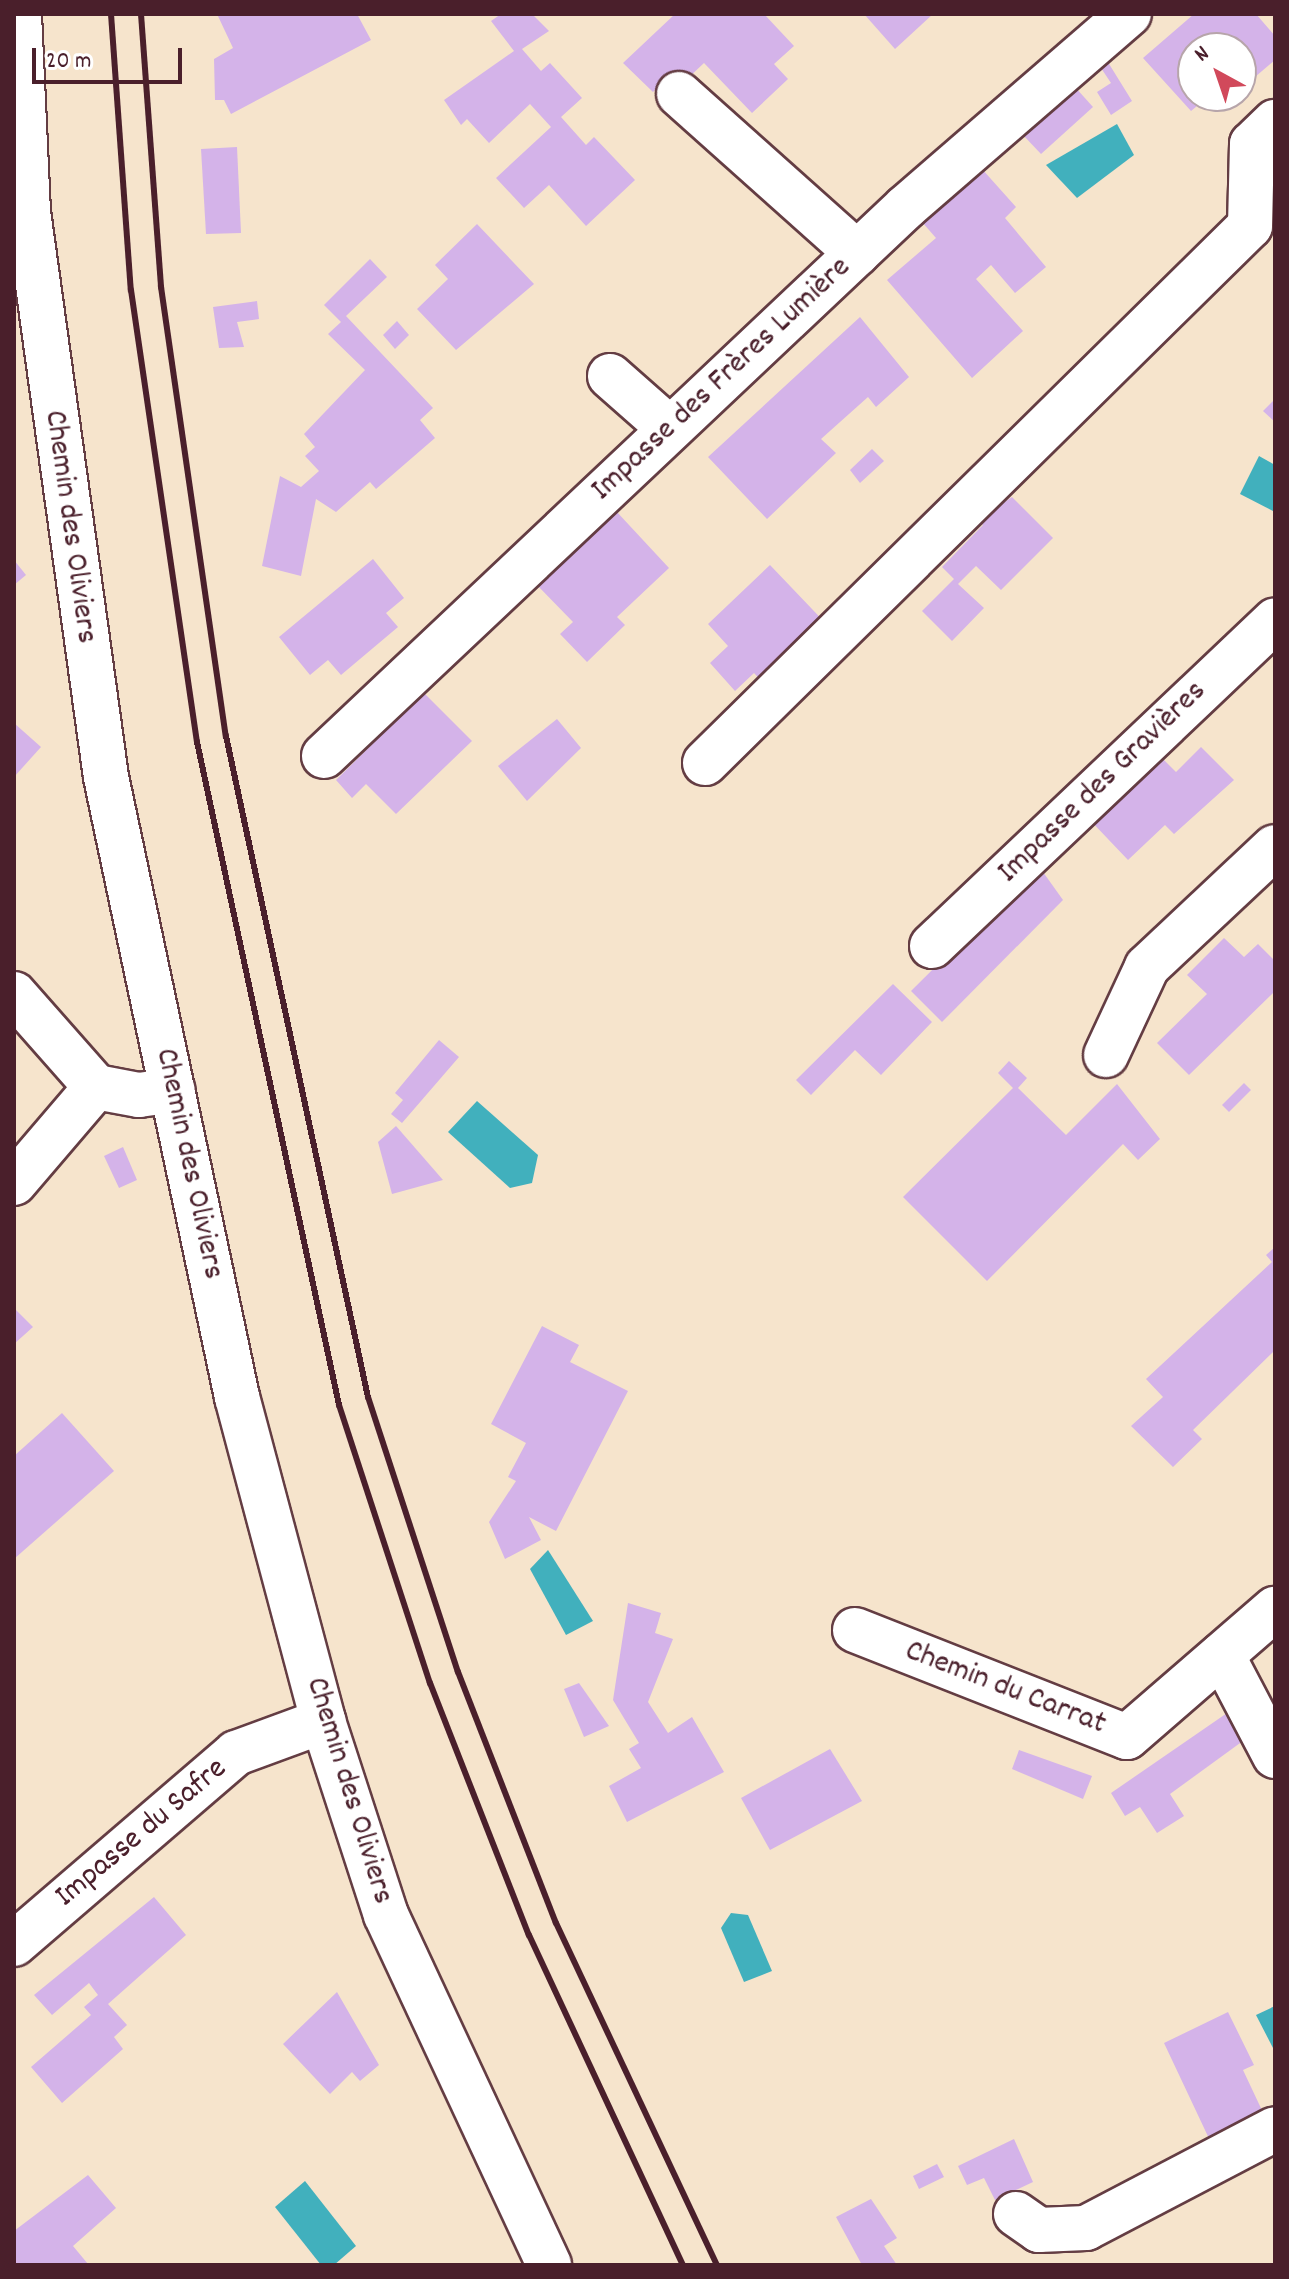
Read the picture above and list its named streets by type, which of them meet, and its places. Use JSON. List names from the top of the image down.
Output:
{
  "streets": {
    "street": [
      "Impasse des Frères Lumière",
      "Chemin des Oliviers",
      "Impasse des Gravières",
      "Chemin du Carrat",
      "Impasse du Safre"
    ]
  },
  "crossings": [
    ["Chemin des Oliviers", "Impasse du Safre"]
  ],
  "scale_bar": "20 m",
  "north": "top left"
}
